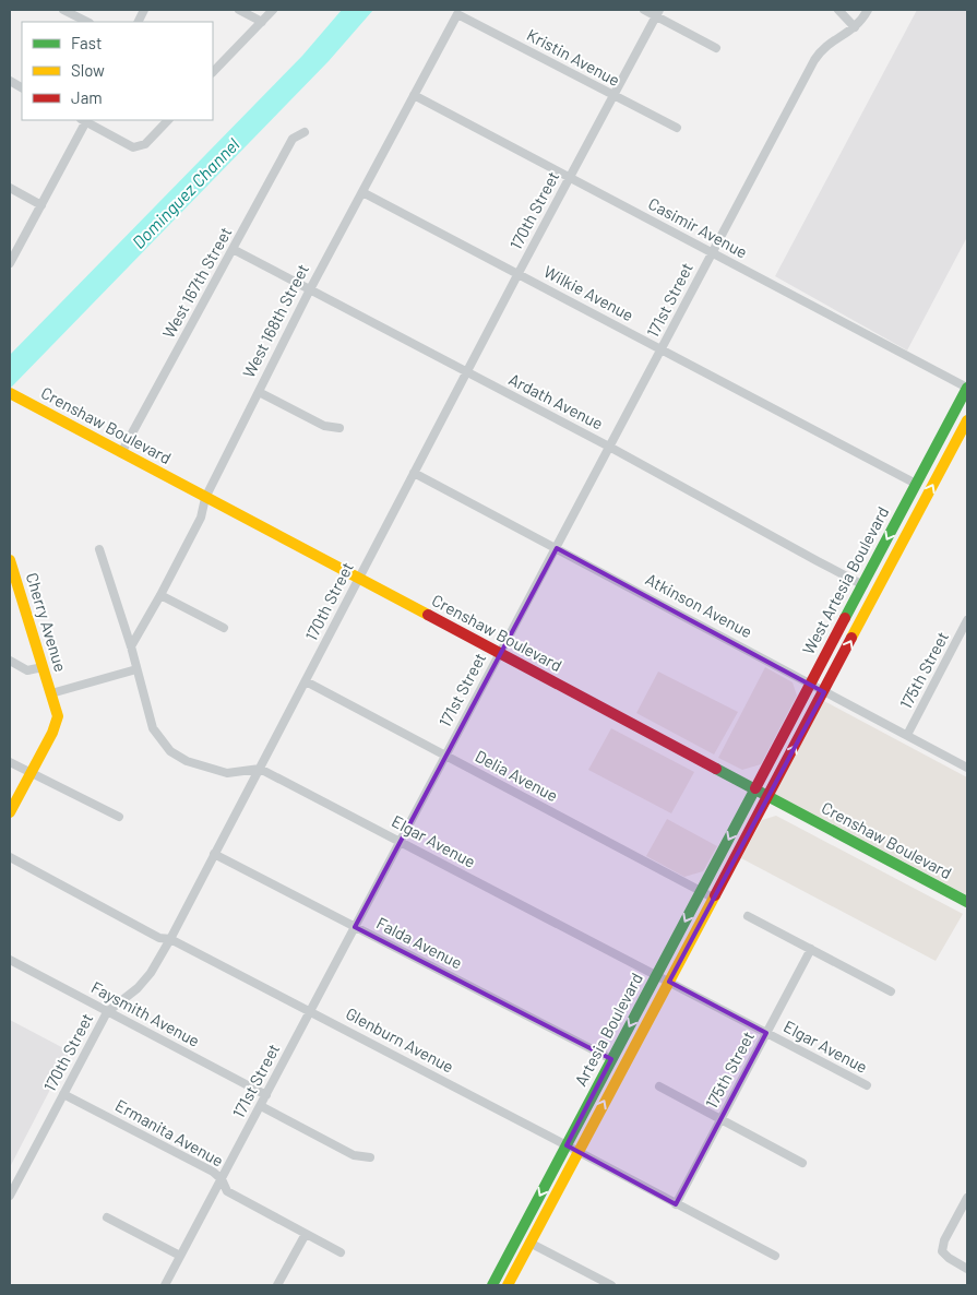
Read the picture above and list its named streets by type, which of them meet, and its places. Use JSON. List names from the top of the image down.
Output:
{
  "streets": {
    "main road": [
      "Crenshaw Boulevard",
      "West Artesia Boulevard",
      "Cherry Avenue",
      "Artesia Boulevard"
    ],
    "street": [
      "Kristin Avenue",
      "170th Street",
      "Casimir Avenue",
      "West 167th Street",
      "Wilkie Avenue",
      "171st Street",
      "West 168th Street",
      "Ardath Avenue",
      "Atkinson Avenue",
      "175th Street",
      "Delia Avenue",
      "Elgar Avenue",
      "Falda Avenue",
      "Faysmith Avenue",
      "Glenburn Avenue",
      "Ermanita Avenue"
    ]
  },
  "crossings": [
    ["Kristin Avenue", "170th Street"],
    ["Kristin Avenue", "West 168th Street"],
    ["170th Street", "Casimir Avenue"],
    ["170th Street", "Wilkie Avenue"],
    ["170th Street", "Ardath Avenue"],
    ["170th Street", "Crenshaw Boulevard"],
    ["170th Street", "Atkinson Avenue"],
    ["170th Street", "Delia Avenue"],
    ["170th Street", "Elgar Avenue"],
    ["170th Street", "Falda Avenue"],
    ["170th Street", "Faysmith Avenue"],
    ["170th Street", "Glenburn Avenue"],
    ["170th Street", "Ermanita Avenue"],
    ["Casimir Avenue", "171st Street"],
    ["Casimir Avenue", "West 168th Street"],
    ["Casimir Avenue", "West Artesia Boulevard"],
    ["West 167th Street", "Ardath Avenue"],
    ["West 167th Street", "Crenshaw Boulevard"],
    ["Wilkie Avenue", "171st Street"],
    ["Wilkie Avenue", "West 168th Street"],
    ["Wilkie Avenue", "West Artesia Boulevard"],
    ["171st Street", "Ardath Avenue"],
    ["171st Street", "Crenshaw Boulevard"],
    ["171st Street", "Atkinson Avenue"],
    ["171st Street", "Delia Avenue"],
    ["171st Street", "Elgar Avenue"],
    ["171st Street", "Falda Avenue"],
    ["171st Street", "Faysmith Avenue"],
    ["171st Street", "Glenburn Avenue"],
    ["171st Street", "Ermanita Avenue"],
    ["West 168th Street", "Ardath Avenue"],
    ["West 168th Street", "Crenshaw Boulevard"],
    ["Ardath Avenue", "West Artesia Boulevard"],
    ["Crenshaw Boulevard", "West Artesia Boulevard"],
    ["Crenshaw Boulevard", "Artesia Boulevard"],
    ["West Artesia Boulevard", "Atkinson Avenue"],
    ["West Artesia Boulevard", "Artesia Boulevard"],
    ["Atkinson Avenue", "175th Street"],
    ["175th Street", "Elgar Avenue"],
    ["175th Street", "Glenburn Avenue"],
    ["Delia Avenue", "Artesia Boulevard"],
    ["Elgar Avenue", "Artesia Boulevard"],
    ["Falda Avenue", "Artesia Boulevard"],
    ["Artesia Boulevard", "Glenburn Avenue"]
  ],
  "water": ["Dominguez Channel"],
  "legend": ["Fast", "Slow", "Jam"]
}
